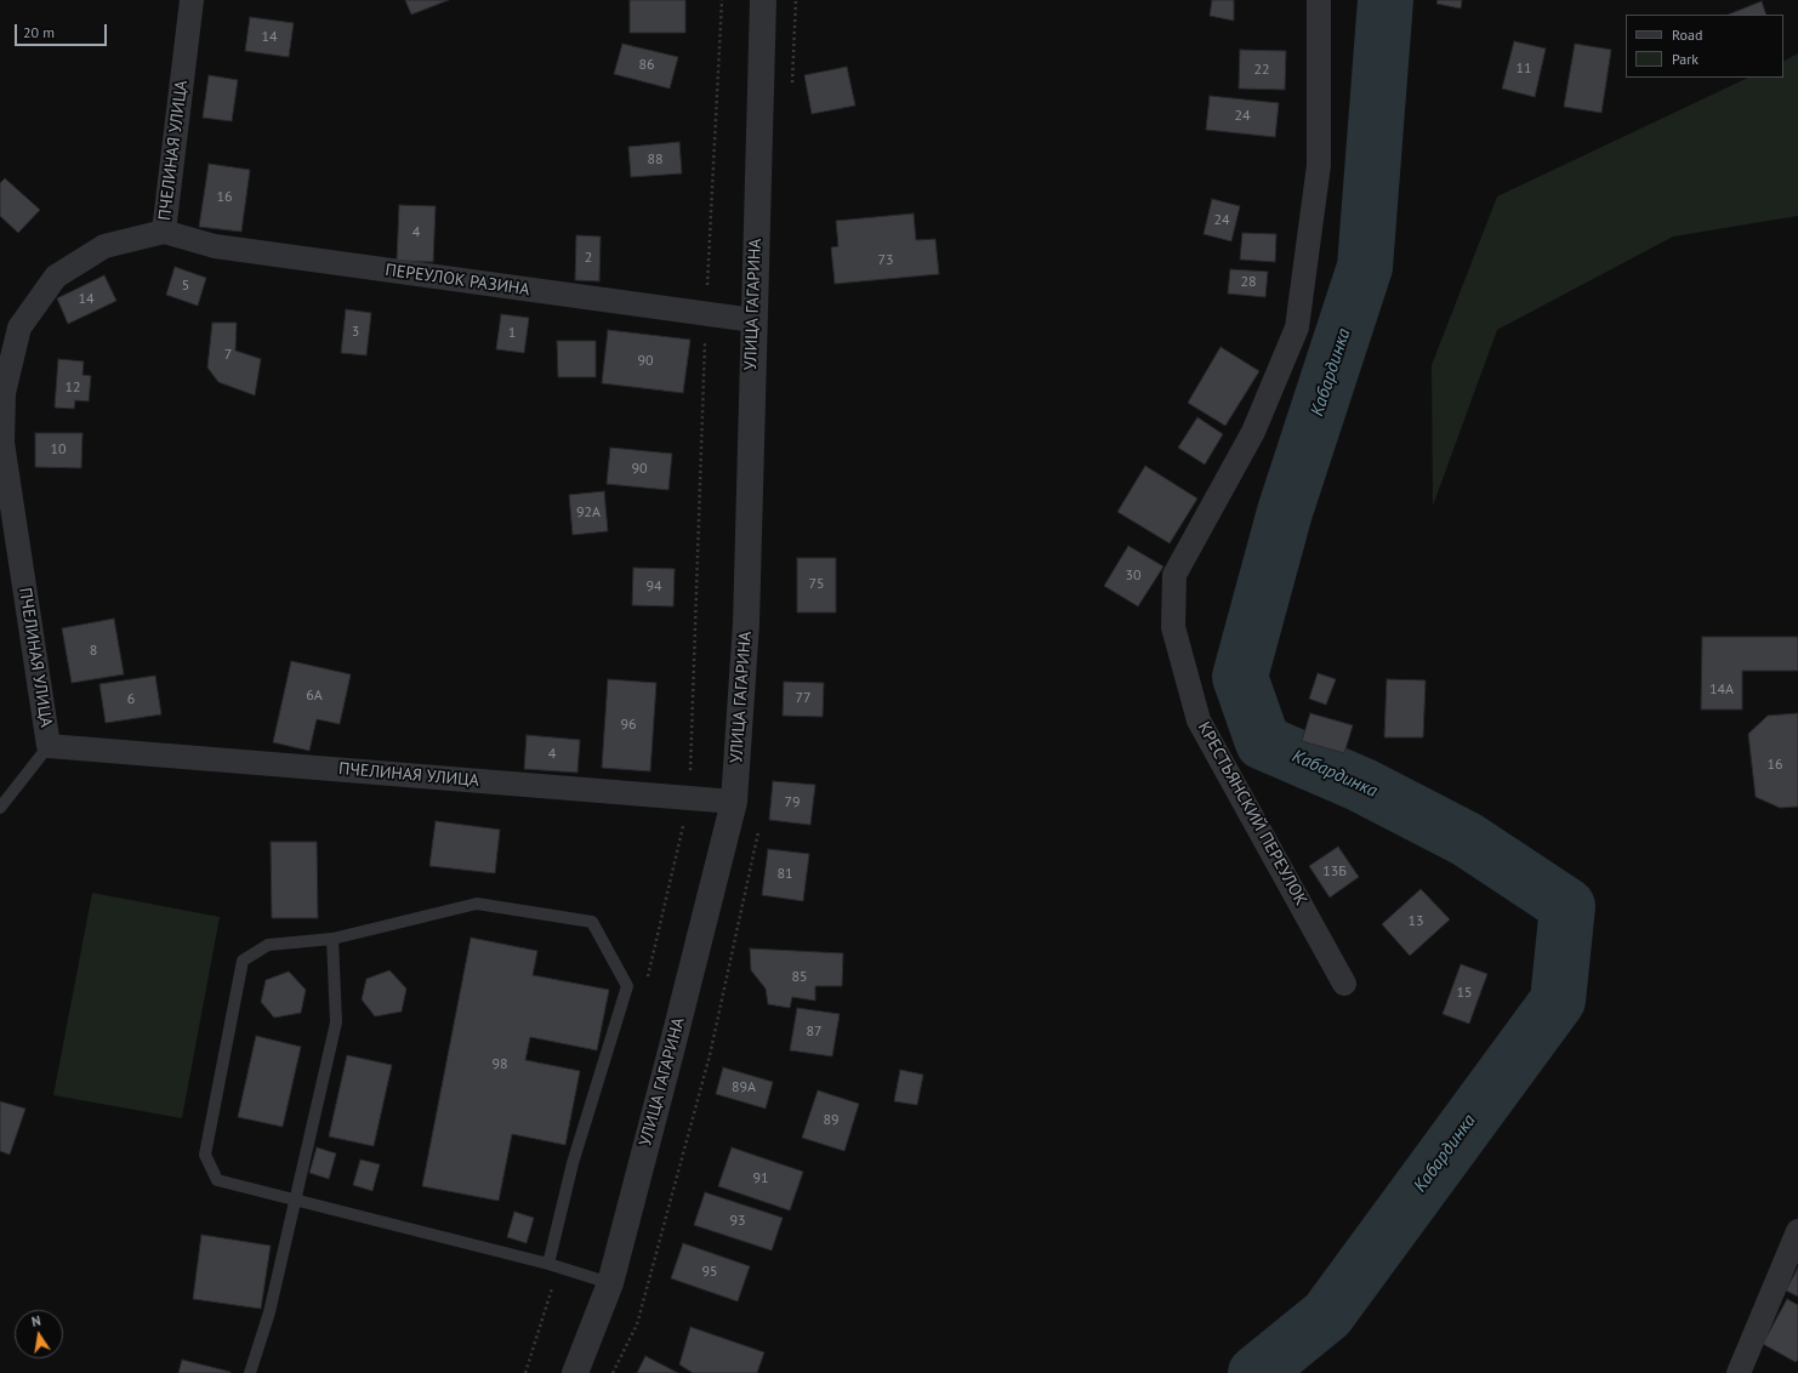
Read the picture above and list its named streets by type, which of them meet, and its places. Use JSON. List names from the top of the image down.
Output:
{
  "streets": {
    "street": [
      "ПЧЕЛИНАЯ УЛИЦА",
      "ПЕРЕУЛОК РАЗИНА",
      "УЛИЦА ГАГАРИНА",
      "КРЕСТЬЯНСКИЙ ПЕРЕУЛОК"
    ]
  },
  "crossings": [
    ["ПЧЕЛИНАЯ УЛИЦА", "ПЕРЕУЛОК РАЗИНА"],
    ["ПЧЕЛИНАЯ УЛИЦА", "УЛИЦА ГАГАРИНА"],
    ["ПЕРЕУЛОК РАЗИНА", "УЛИЦА ГАГАРИНА"]
  ],
  "water": ["Кабардинка"],
  "house_numbers": [
    "14",
    "86",
    "11",
    "22",
    "24",
    "88",
    "16",
    "24",
    "4",
    "2",
    "73",
    "28",
    "5",
    "14",
    "3",
    "1",
    "7",
    "90",
    "12",
    "10",
    "90",
    "92А",
    "30",
    "75",
    "94",
    "8",
    "14А",
    "6А",
    "77",
    "6",
    "96",
    "4",
    "16",
    "79",
    "13Б",
    "81",
    "13",
    "85",
    "15",
    "87",
    "98",
    "89А",
    "89",
    "91",
    "93",
    "95"
  ],
  "legend": ["Road", "Park"],
  "scale_bar": "20 m",
  "north": "top"
}
